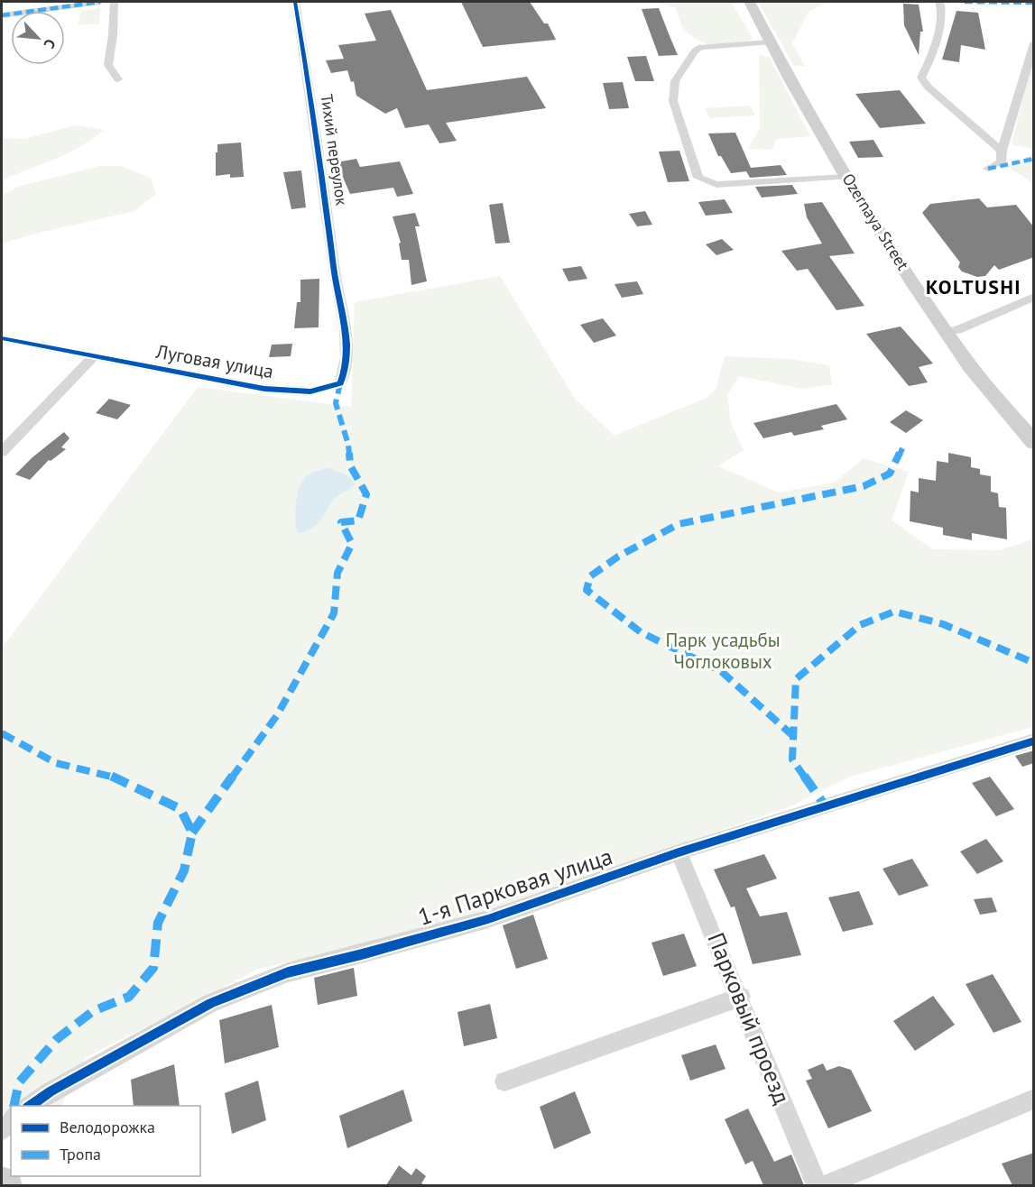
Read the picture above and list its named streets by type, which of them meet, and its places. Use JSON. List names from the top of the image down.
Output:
{
  "streets": {
    "main road": ["Ozernaya Street"],
    "street": [
      "Тихий переулок",
      "Луговая улица",
      "1-я Парковая улица",
      "Парковый проезд"
    ]
  },
  "crossings": [
    ["Тихий переулок", "Луговая улица"],
    ["1-я Парковая улица", "Парковый проезд"]
  ],
  "districts": ["KOLTUSHI"],
  "parks": ["Парк усадьбы Чоглоковых"],
  "legend": ["Велодорожка", "Тропа"],
  "north": "bottom right"
}
